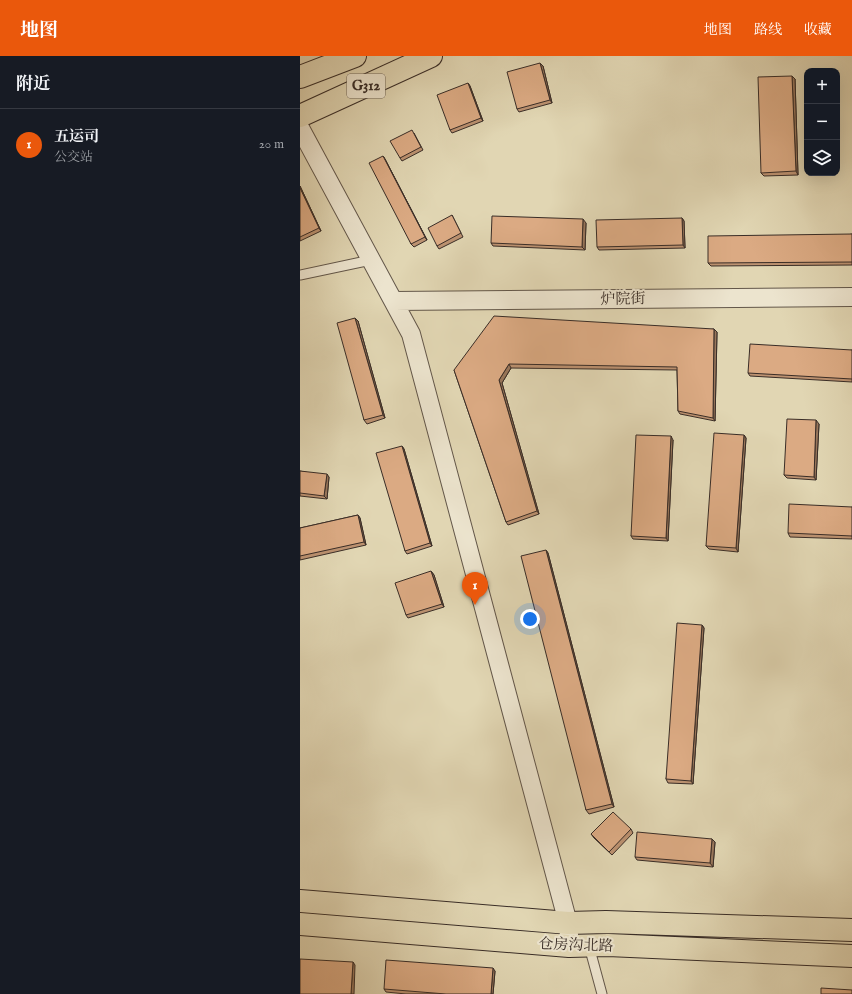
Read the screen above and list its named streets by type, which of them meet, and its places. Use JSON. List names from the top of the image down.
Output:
{
  "streets": {
    "main road": ["G312", "仓房沟北路"],
    "street": ["炉院街"]
  },
  "page": {
    "header": "地图",
    "nav": ["地图", "路线", "收藏"],
    "heading": "附近",
    "map_buttons": ["+", "−"],
    "list": [
      {
        "mark": "1",
        "name": "五运司",
        "note": "公交站",
        "value": "20 m"
      }
    ],
    "pins": "1"
  }
}
